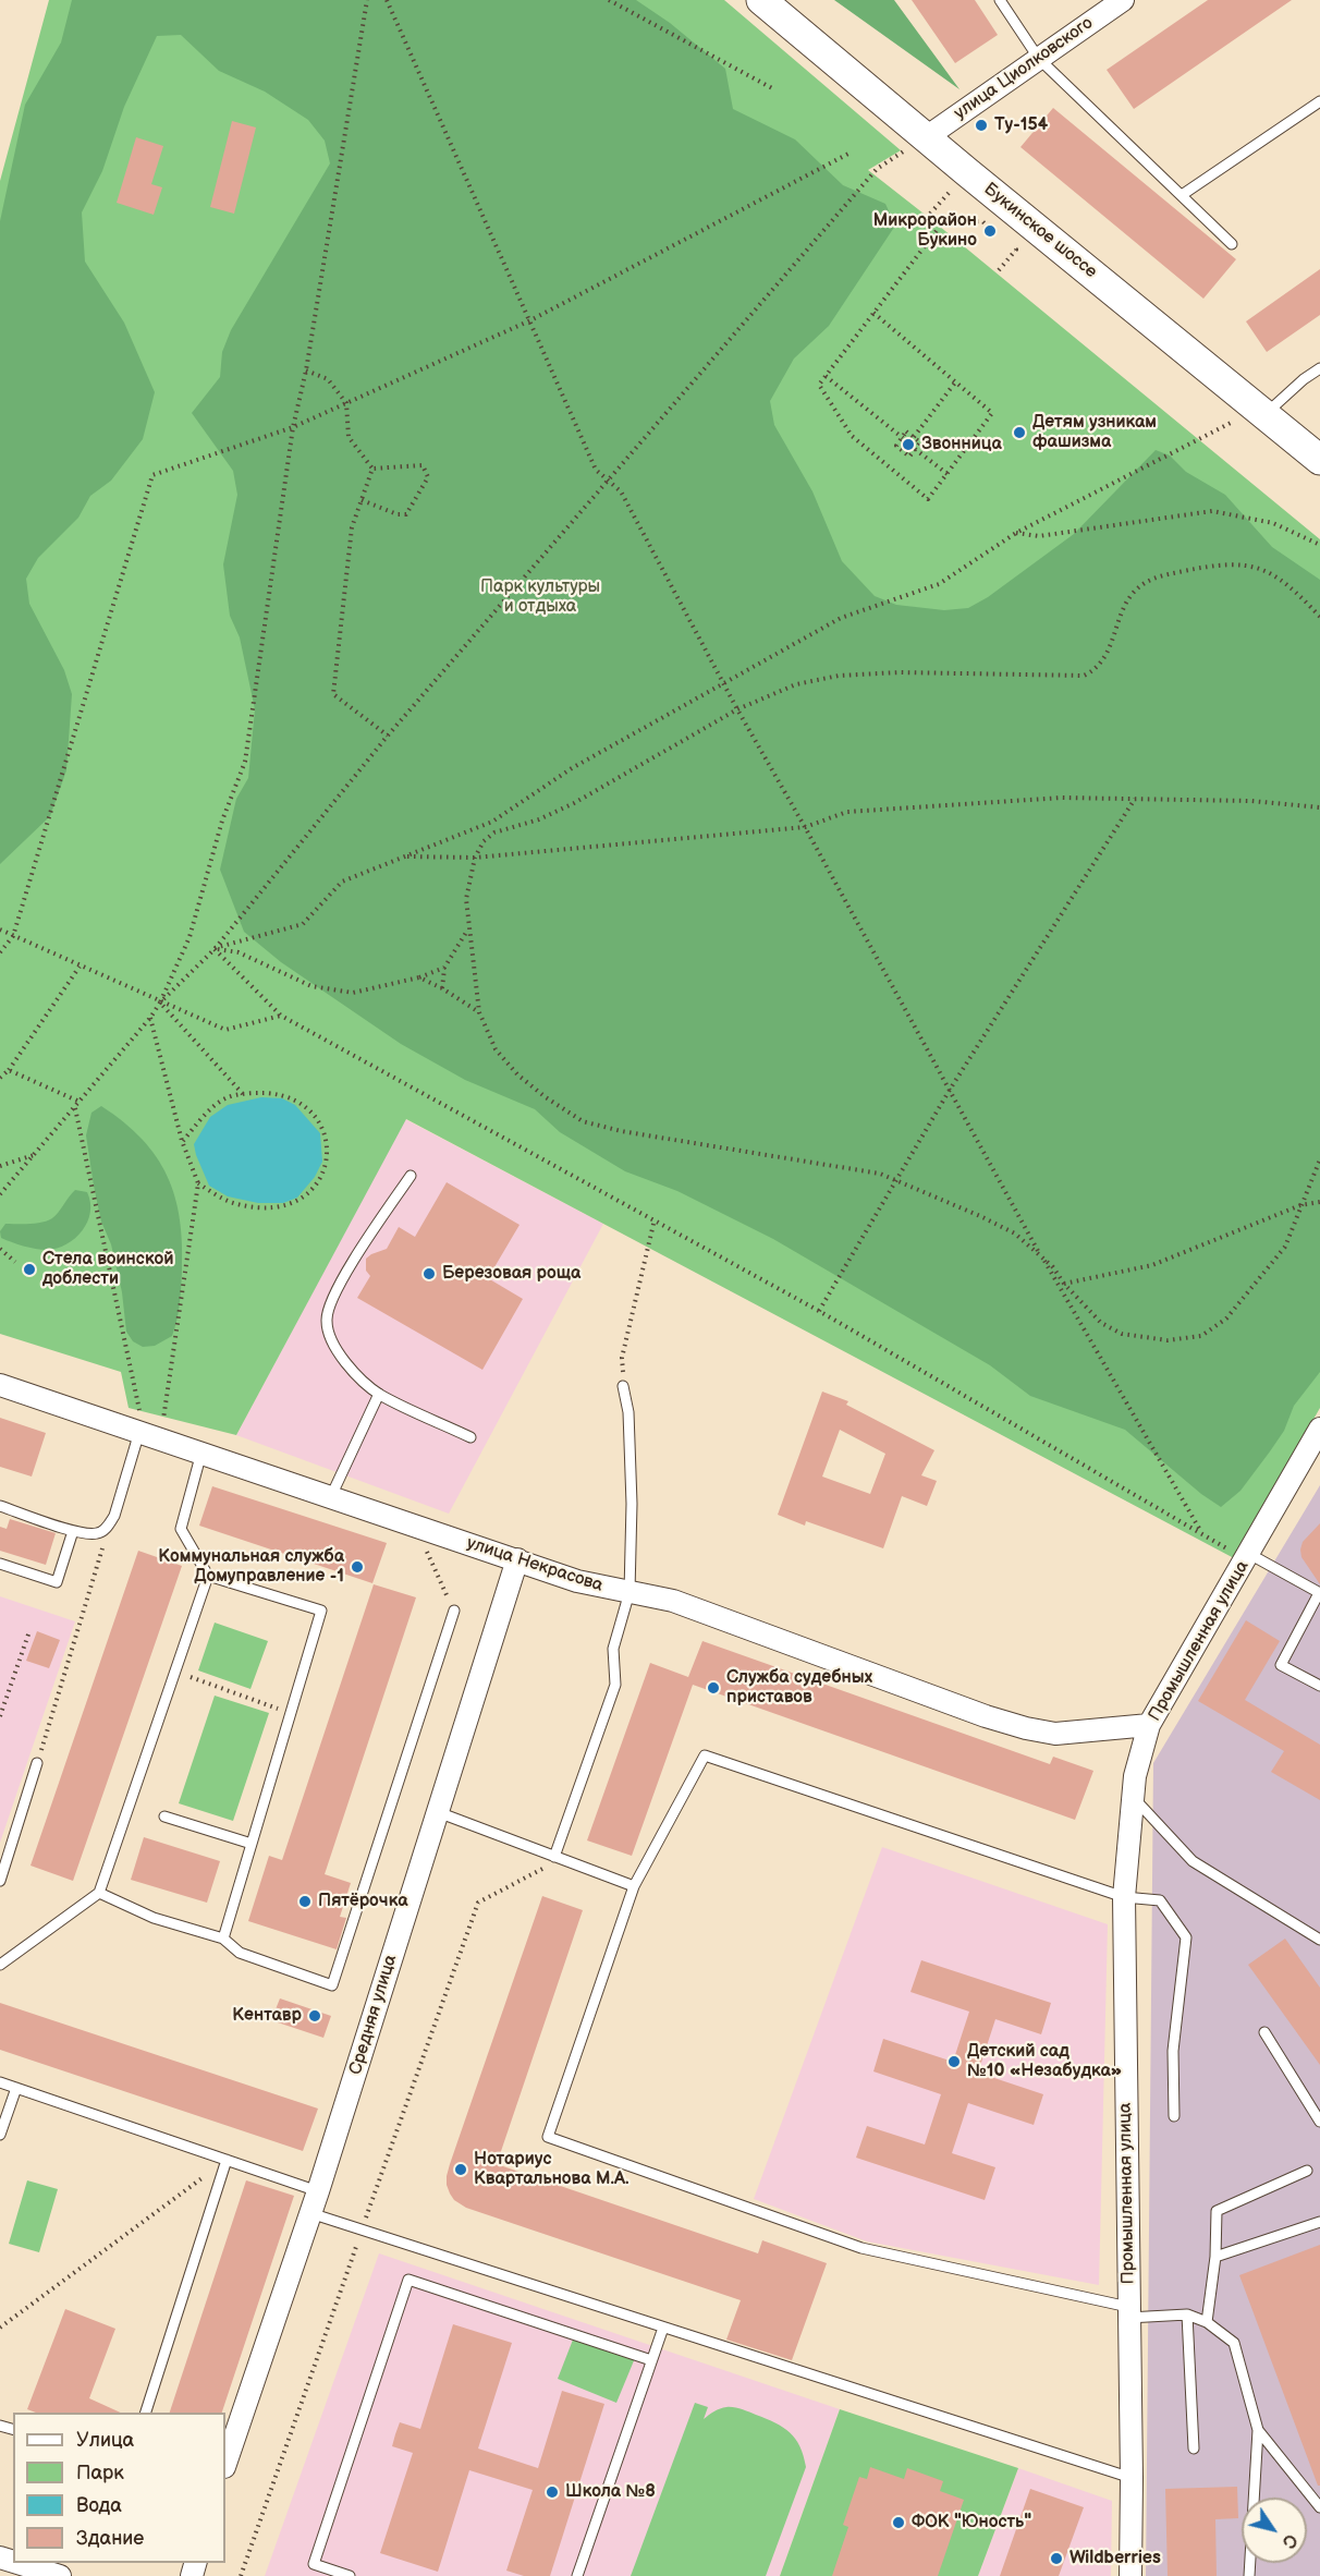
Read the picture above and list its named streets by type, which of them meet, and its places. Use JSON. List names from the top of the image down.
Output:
{
  "streets": {
    "main road": ["Букинское шоссе"],
    "street": [
      "улица Циолковского",
      "улица Некрасова",
      "Промышленная улица",
      "Средняя улица"
    ]
  },
  "crossings": [
    ["улица Циолковского", "Букинское шоссе"],
    ["улица Некрасова", "Промышленная улица"],
    ["улица Некрасова", "Средняя улица"]
  ],
  "parks": ["Парк культуры и отдыха"],
  "places": [
    "Ту-154",
    "Микрорайон Букино",
    "Детям узникам фашизма",
    "Звонница",
    "Стела воинской доблести",
    "Березовая роща",
    "Коммунальная служба Домуправление -1",
    "Служба судебных приставов",
    "Пятёрочка",
    "Кентавр",
    "Детский сад №10 «Незабудка»",
    "Нотариус Квартальнова М.А.",
    "Школа №8",
    "ФОК \"Юность\"",
    "Wildberries"
  ],
  "legend": [
    "Улица",
    "Парк",
    "Вода",
    "Здание"
  ],
  "north": "bottom right"
}
